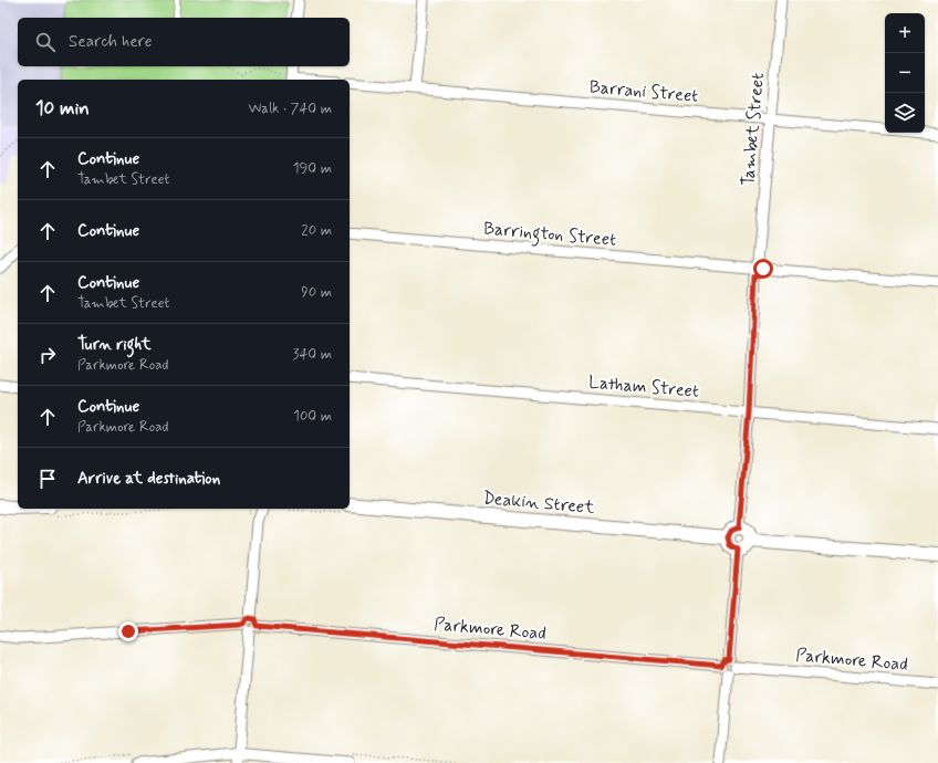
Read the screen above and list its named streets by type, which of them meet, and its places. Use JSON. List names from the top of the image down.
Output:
{
  "streets": {
    "street": [
      "Barrani Street",
      "Tambet Street",
      "Barrington Street",
      "Latham Street",
      "Deakin Street",
      "Parkmore Road"
    ]
  },
  "crossings": [
    ["Barrani Street", "Tambet Street"],
    ["Tambet Street", "Barrington Street"],
    ["Tambet Street", "Latham Street"],
    ["Tambet Street", "Deakin Street"]
  ],
  "page": {
    "map_buttons": ["+", "−"],
    "search": "Search here",
    "heading": ["10 min", "Walk · 740 m"],
    "list": [
      ["Continue", "Tambet Street", "190 m"],
      ["Continue", "20 m"],
      ["Continue", "Tambet Street", "90 m"],
      ["Turn right", "Parkmore Road", "340 m"],
      ["Continue", "Parkmore Road", "100 m"],
      "Arrive at destination"
    ]
  }
}
